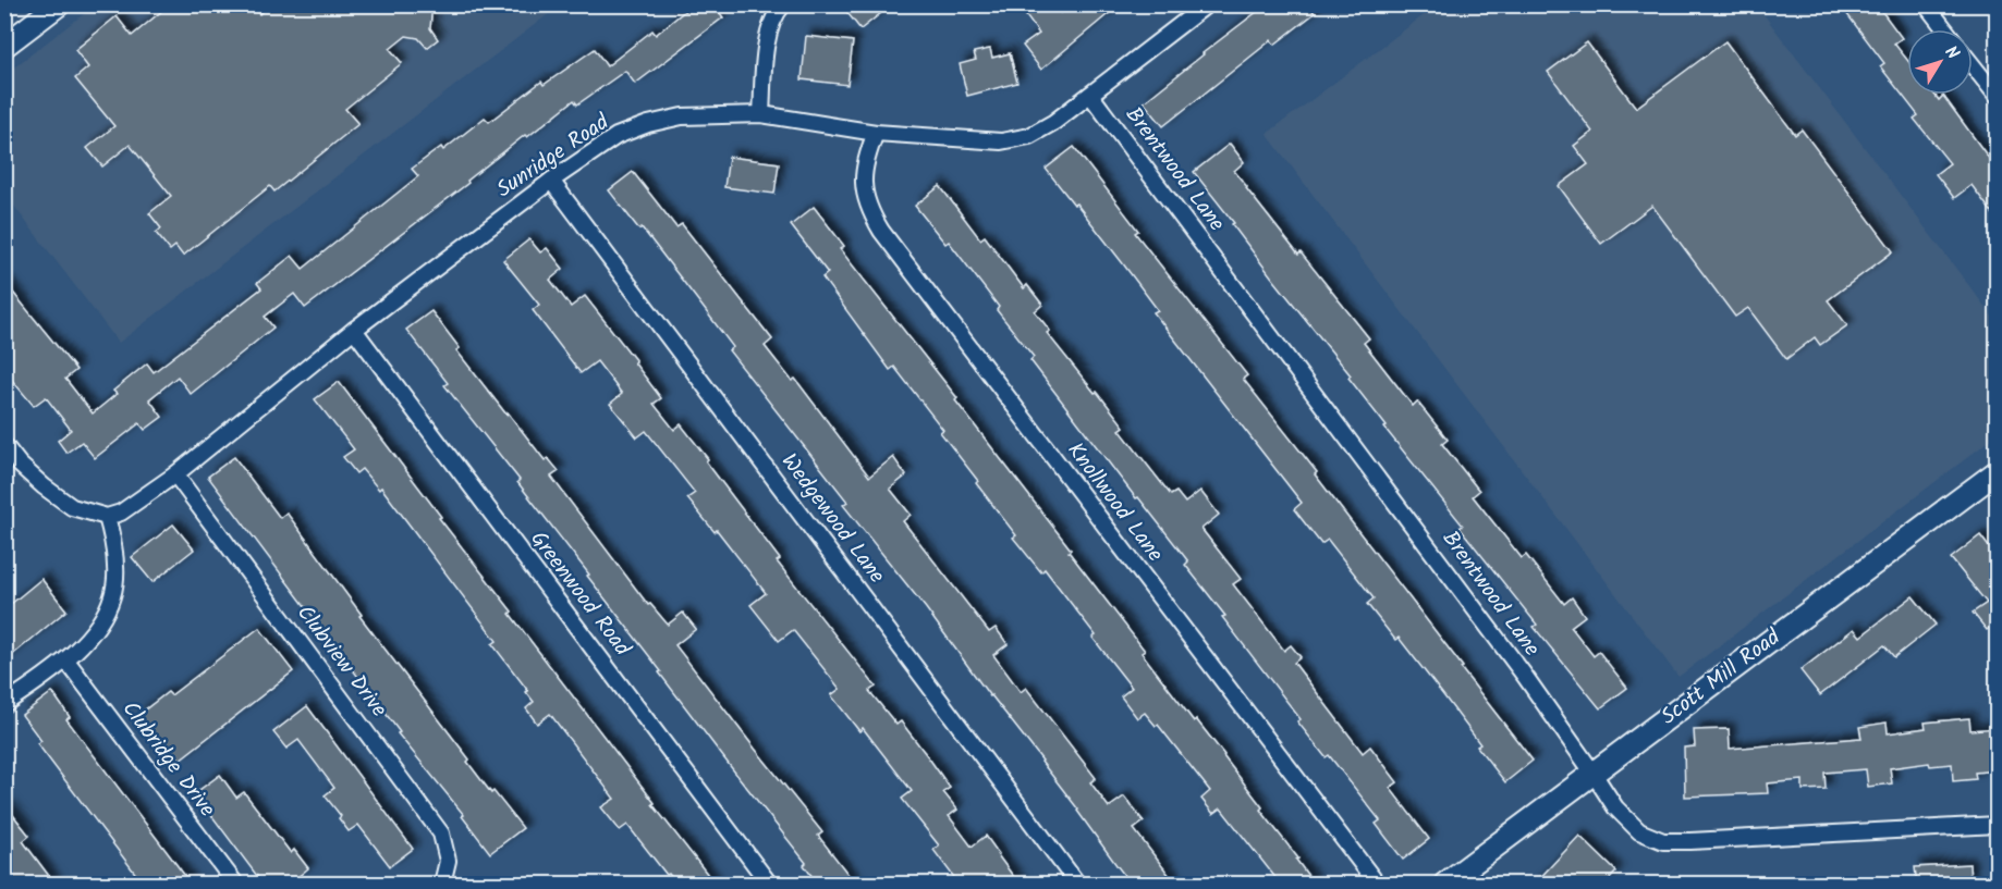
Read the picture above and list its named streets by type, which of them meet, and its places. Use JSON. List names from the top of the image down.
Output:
{
  "streets": {
    "street": [
      "Sunridge Road",
      "Brentwood Lane",
      "Knollwood Lane",
      "Wedgewood Lane",
      "Greenwood Road",
      "Clubview Drive",
      "Scott Mill Road",
      "Clubridge Drive"
    ]
  },
  "crossings": [
    ["Sunridge Road", "Brentwood Lane"],
    ["Sunridge Road", "Knollwood Lane"],
    ["Sunridge Road", "Wedgewood Lane"],
    ["Sunridge Road", "Greenwood Road"],
    ["Sunridge Road", "Clubview Drive"],
    ["Brentwood Lane", "Scott Mill Road"]
  ],
  "north": "top right"
}
